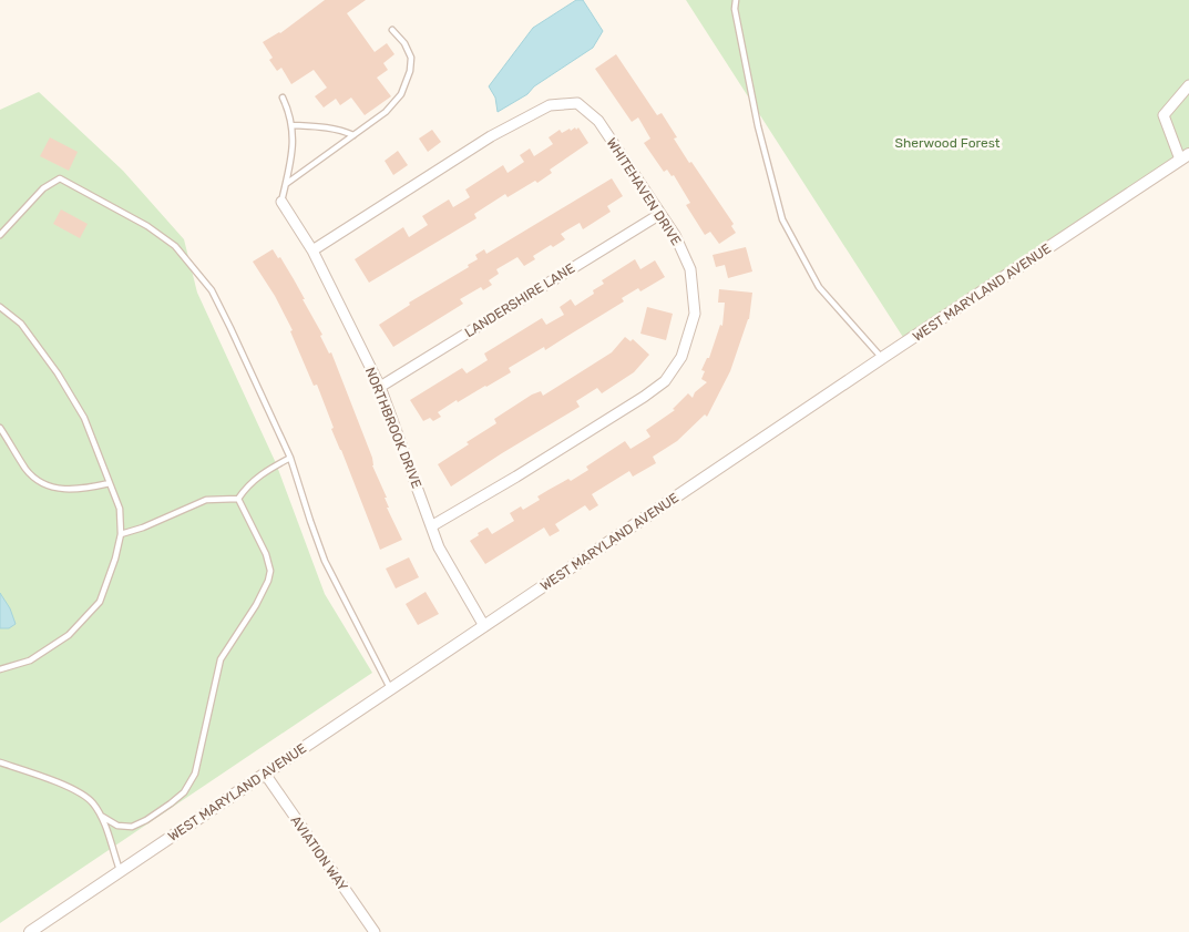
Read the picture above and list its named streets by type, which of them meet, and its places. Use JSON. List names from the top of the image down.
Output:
{
  "streets": {
    "street": [
      "WHITEHAVEN DRIVE",
      "WEST MARYLAND AVENUE",
      "LANDERSHIRE LANE",
      "NORTHBROOK DRIVE",
      "AVIATION WAY"
    ]
  },
  "crossings": [
    ["WHITEHAVEN DRIVE", "LANDERSHIRE LANE"],
    ["WHITEHAVEN DRIVE", "NORTHBROOK DRIVE"],
    ["WEST MARYLAND AVENUE", "NORTHBROOK DRIVE"],
    ["WEST MARYLAND AVENUE", "AVIATION WAY"],
    ["LANDERSHIRE LANE", "NORTHBROOK DRIVE"]
  ],
  "parks": ["Sherwood Forest"]
}
